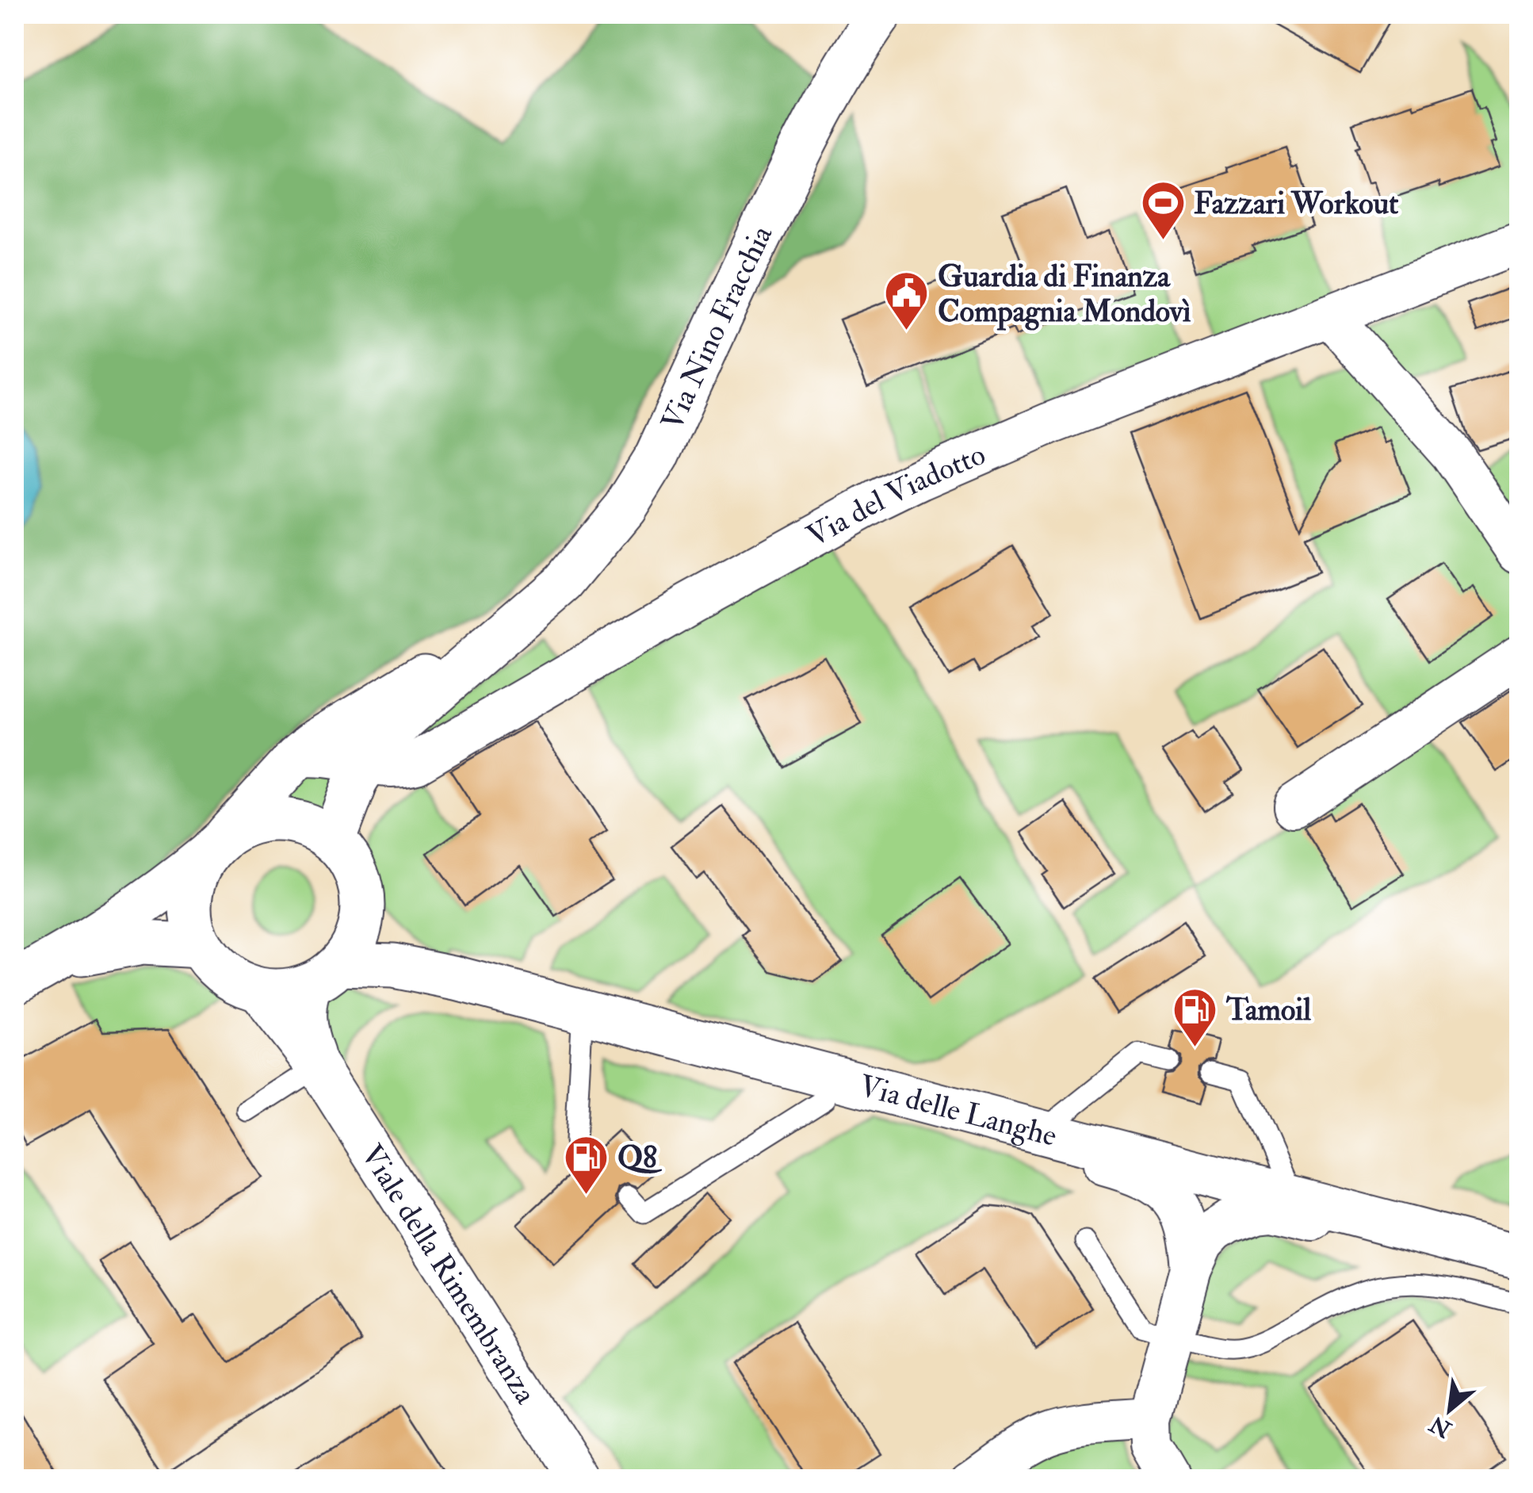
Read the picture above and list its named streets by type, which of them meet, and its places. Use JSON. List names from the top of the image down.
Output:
{
  "streets": {
    "main road": ["Via Nino Fracchia", "Via delle Langhe"],
    "street": ["Via del Viadotto", "Viale della Rimembranza"]
  },
  "crossings": [
    ["Via Nino Fracchia", "Via del Viadotto"],
    ["Via Nino Fracchia", "Via delle Langhe"]
  ],
  "places": {
    "sports": ["Fazzari Workout"],
    "public building": ["Guardia di Finanza Compagnia Mondovì"],
    "fuel station": ["Tamoil", "Q8"]
  },
  "north": "bottom left"
}
